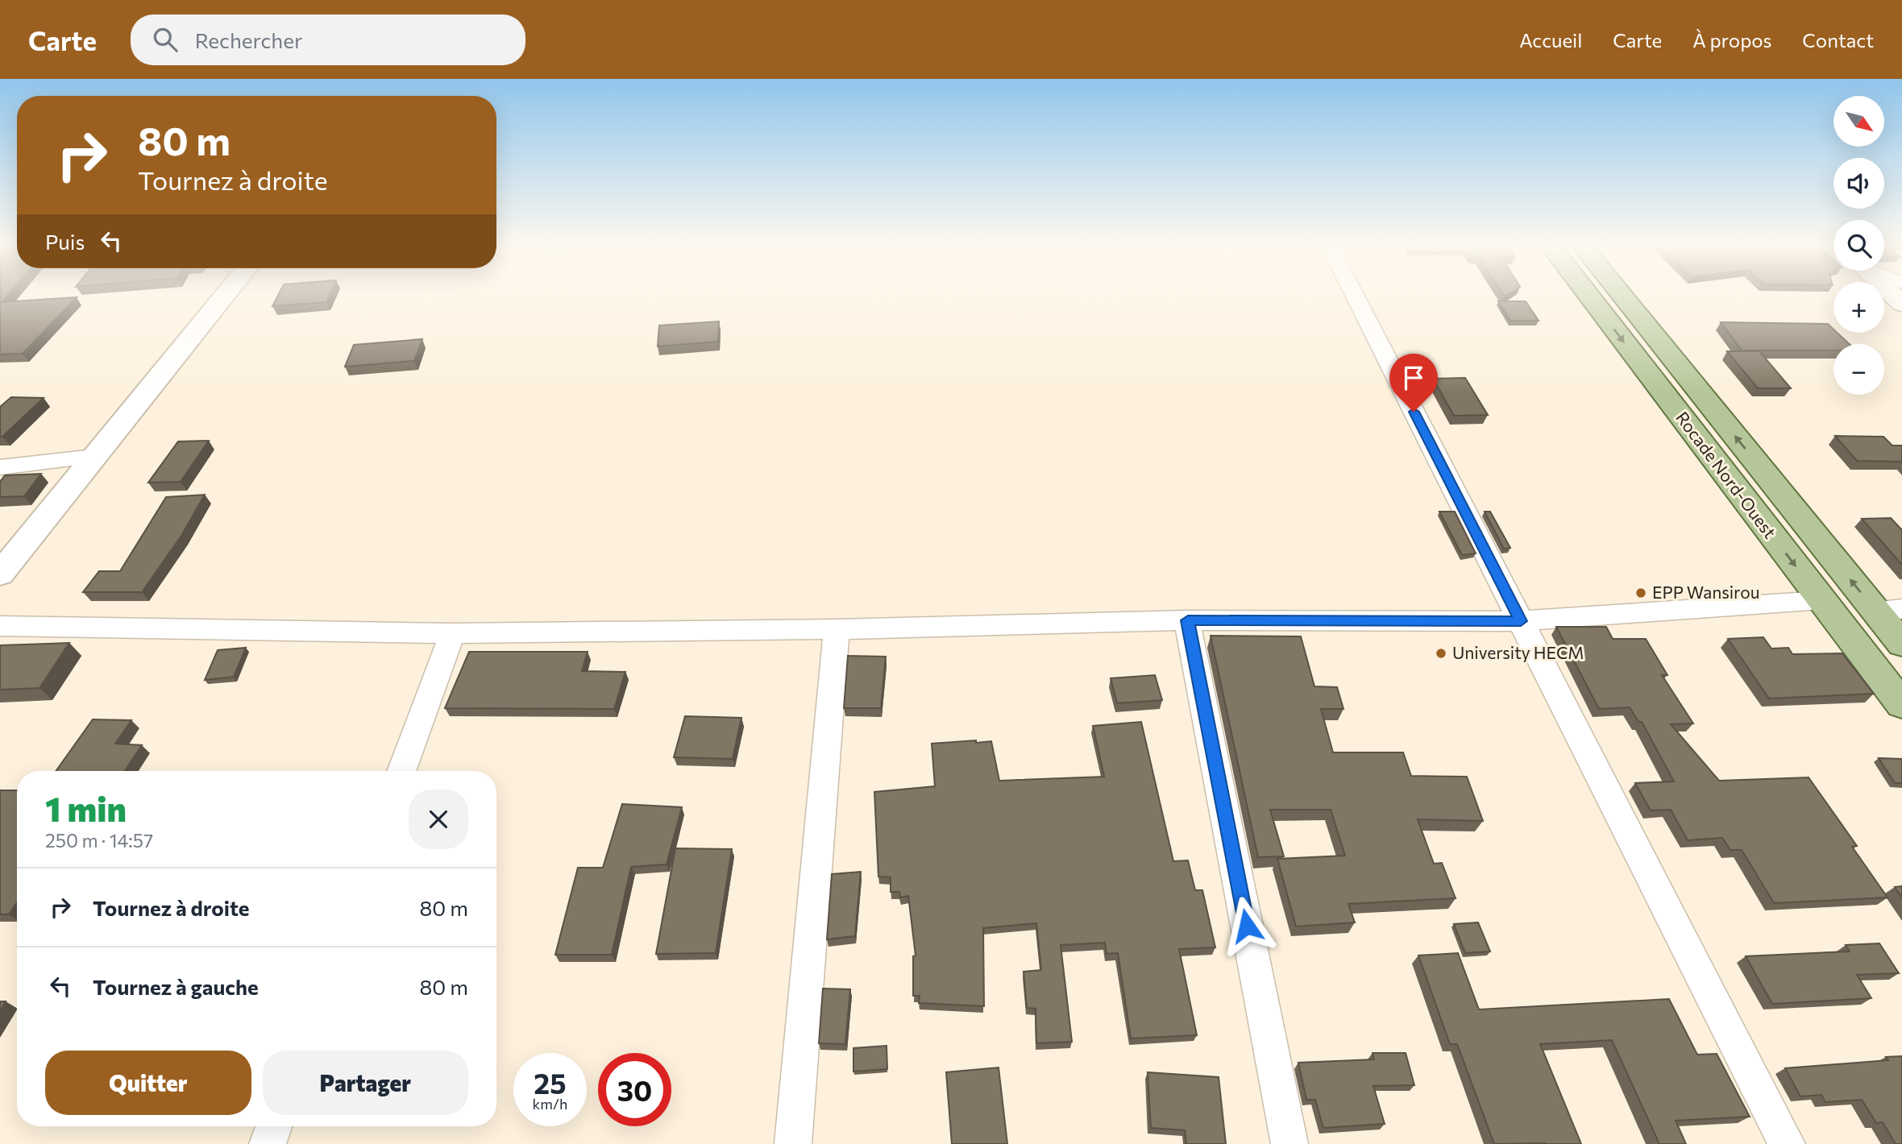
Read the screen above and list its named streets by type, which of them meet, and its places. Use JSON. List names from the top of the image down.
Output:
{
  "streets": {
    "main road": ["Rocade Nord-Ouest"]
  },
  "places": ["EPP Wansirou", "University HECM"],
  "north": "bottom right",
  "page": {
    "header": "Carte",
    "search": "Rechercher",
    "nav": [
      "Accueil",
      "Carte",
      "À propos",
      "Contact"
    ],
    "map_buttons": ["+", "−"],
    "turn": ["80 m", "Tournez à droite"],
    "then": "Puis",
    "heading": ["1 min", "250 m · 14:57"],
    "list": [
      {
        "name": "Tournez à droite",
        "value": "80 m"
      },
      {
        "name": "Tournez à gauche",
        "value": "80 m"
      }
    ],
    "buttons": ["Quitter", "Partager"],
    "speed": "25 km/h",
    "limit": "30"
  }
}
